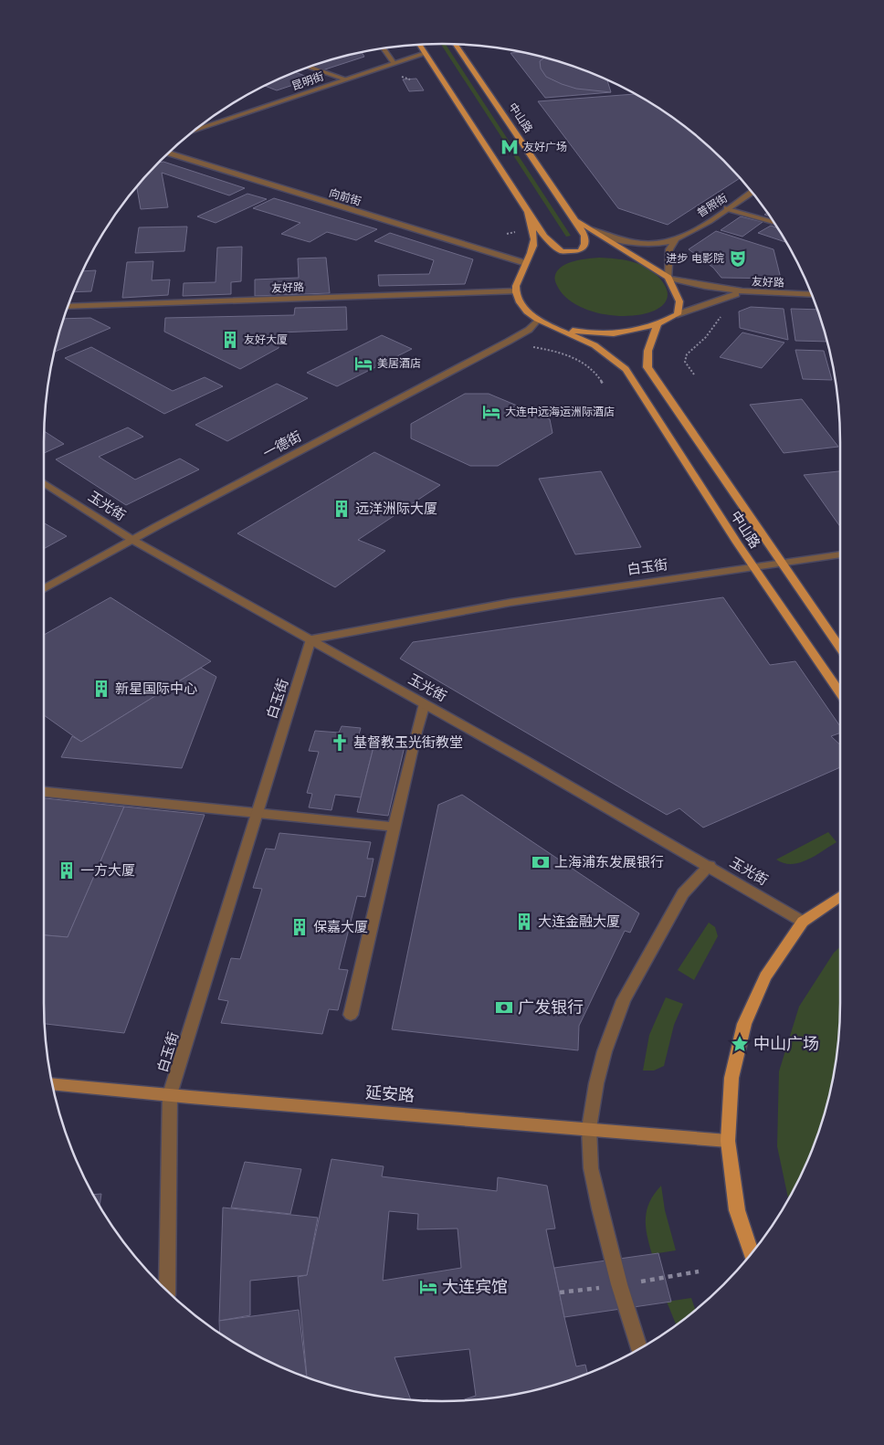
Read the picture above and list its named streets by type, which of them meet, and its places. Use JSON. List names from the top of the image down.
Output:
{
  "streets": {
    "main road": ["中山路", "延安路"],
    "street": [
      "昆明街",
      "向前街",
      "普照街",
      "友好路",
      "一德街",
      "玉光街",
      "白玉街"
    ]
  },
  "crossings": [
    ["中山路", "白玉街"],
    ["一德街", "玉光街"],
    ["玉光街", "白玉街"],
    ["白玉街", "延安路"]
  ],
  "places": {
    "metro station": ["友好广场"],
    "theatre": ["进步 电影院"],
    "building": [
      "友好大厦",
      "远洋洲际大厦",
      "新星国际中心",
      "一方大厦",
      "大连金融大厦",
      "保嘉大厦"
    ],
    "hotel": ["美居酒店", "大连中远海运洲际酒店", "大连宾馆"],
    "church": ["基督教玉光街教堂"],
    "bank": ["上海浦东发展银行", "广发银行"],
    "place": ["中山广场"]
  }
}
